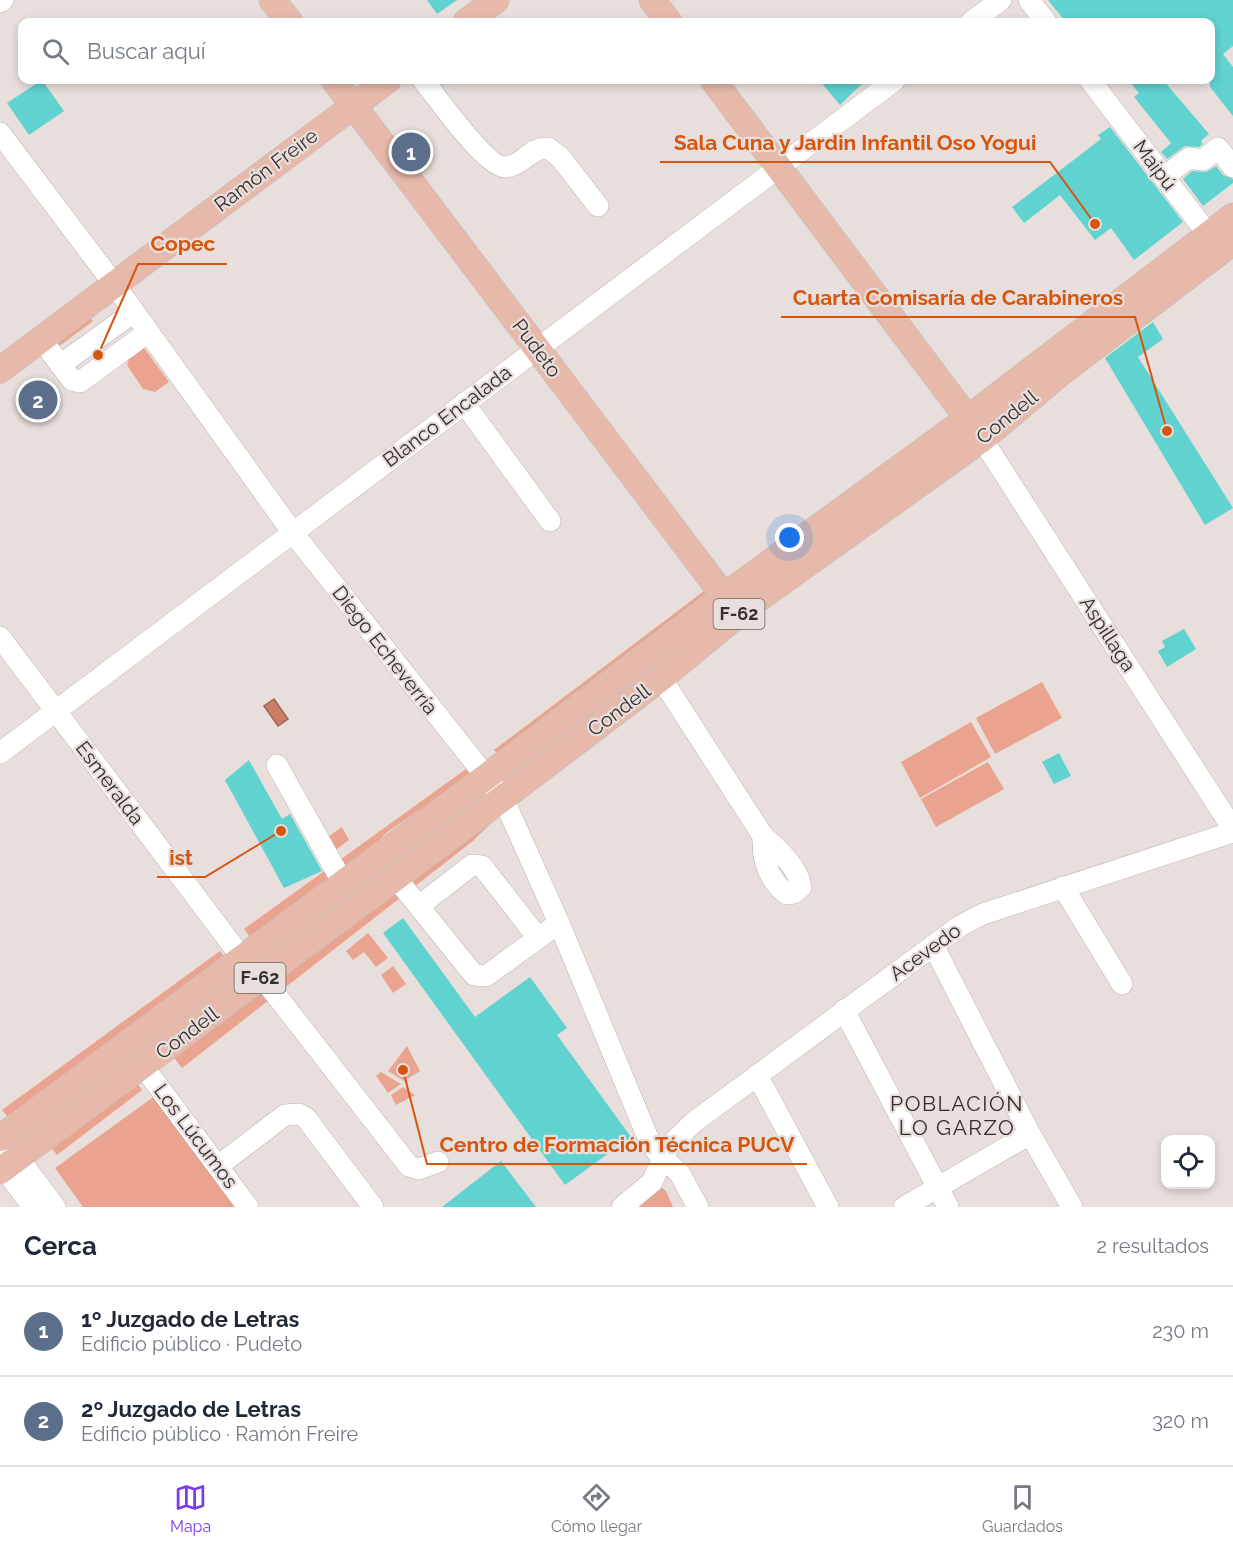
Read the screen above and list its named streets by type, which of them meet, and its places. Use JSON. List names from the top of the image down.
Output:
{
  "streets": {
    "main road": [
      "Ramón Freire",
      "Pudeto",
      "Condell",
      "F-62"
    ],
    "street": [
      "Maipú",
      "Blanco Encalada",
      "Aspillaga",
      "Diego Echeverría",
      "Esmeralda",
      "Acevedo",
      "Los Lúcumos"
    ]
  },
  "crossings": [
    ["Maipú", "Condell"],
    ["Ramón Freire", "Pudeto"],
    ["Ramón Freire", "Diego Echeverría"],
    ["Pudeto", "Blanco Encalada"],
    ["Pudeto", "Condell"],
    ["Blanco Encalada", "Diego Echeverría"],
    ["Blanco Encalada", "Esmeralda"],
    ["Condell", "Aspillaga"],
    ["Condell", "Diego Echeverría"],
    ["Condell", "Esmeralda"],
    ["Condell", "Los Lúcumos"],
    ["Aspillaga", "Acevedo"],
    ["Diego Echeverría", "Acevedo"]
  ],
  "districts": ["POBLACIÓN LO GARZO"],
  "places": [
    "Sala Cuna y Jardin Infantil Oso Yogui",
    "Copec",
    "Cuarta Comisaría de Carabineros",
    "ist",
    "Centro de Formación Técnica PUCV"
  ],
  "page": {
    "search": "Buscar aquí",
    "pins": ["1", "2"],
    "heading": ["Cerca", "2 resultados"],
    "list": [
      {
        "mark": "1",
        "name": "1º Juzgado de Letras",
        "note": "Edificio público · Pudeto",
        "value": "230 m"
      },
      {
        "mark": "2",
        "name": "2º Juzgado de Letras",
        "note": "Edificio público · Ramón Freire",
        "value": "320 m"
      }
    ],
    "nav": ["Mapa", "Cómo llegar", "Guardados"]
  }
}
